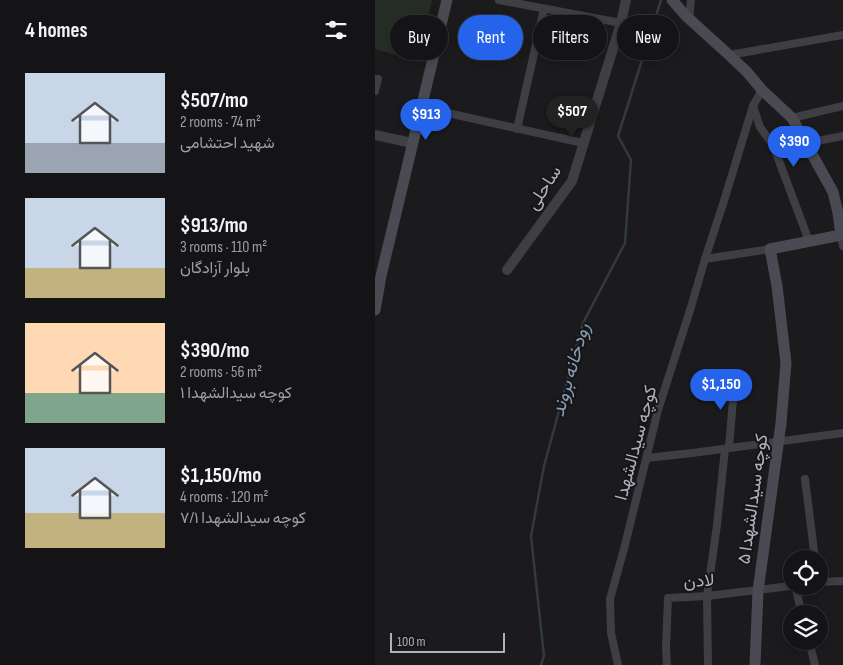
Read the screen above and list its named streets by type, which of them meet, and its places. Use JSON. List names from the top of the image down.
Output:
{
  "streets": {
    "main road": ["کوچه سیدالشهدا ۵"],
    "street": ["ساحلی", "کوچه سیدالشهدا", "لادن"]
  },
  "crossings": [
    ["کوچه سیدالشهدا ۵", "لادن"]
  ],
  "water": ["رودخانه بروند"],
  "scale_bar": "100 m",
  "page": {
    "heading": "4 homes",
    "chip": [
      "Buy",
      "Rent",
      "Filters",
      "New"
    ],
    "list": [
      {
        "name": "$507/mo",
        "note": "2 rooms · 74 m² · شهید احتشامی"
      },
      {
        "name": "$913/mo",
        "note": "3 rooms · 110 m² · بلوار آزادگان"
      },
      {
        "name": "$390/mo",
        "note": "2 rooms · 56 m² · کوچه سیدالشهدا ۱"
      },
      {
        "name": "$1,150/mo",
        "note": "4 rooms · 120 m² · کوچه سیدالشهدا ۷/۱"
      }
    ],
    "price": [
      "$507",
      "$913",
      "$390",
      "$1,150"
    ],
    "scale": "100 m"
  }
}
